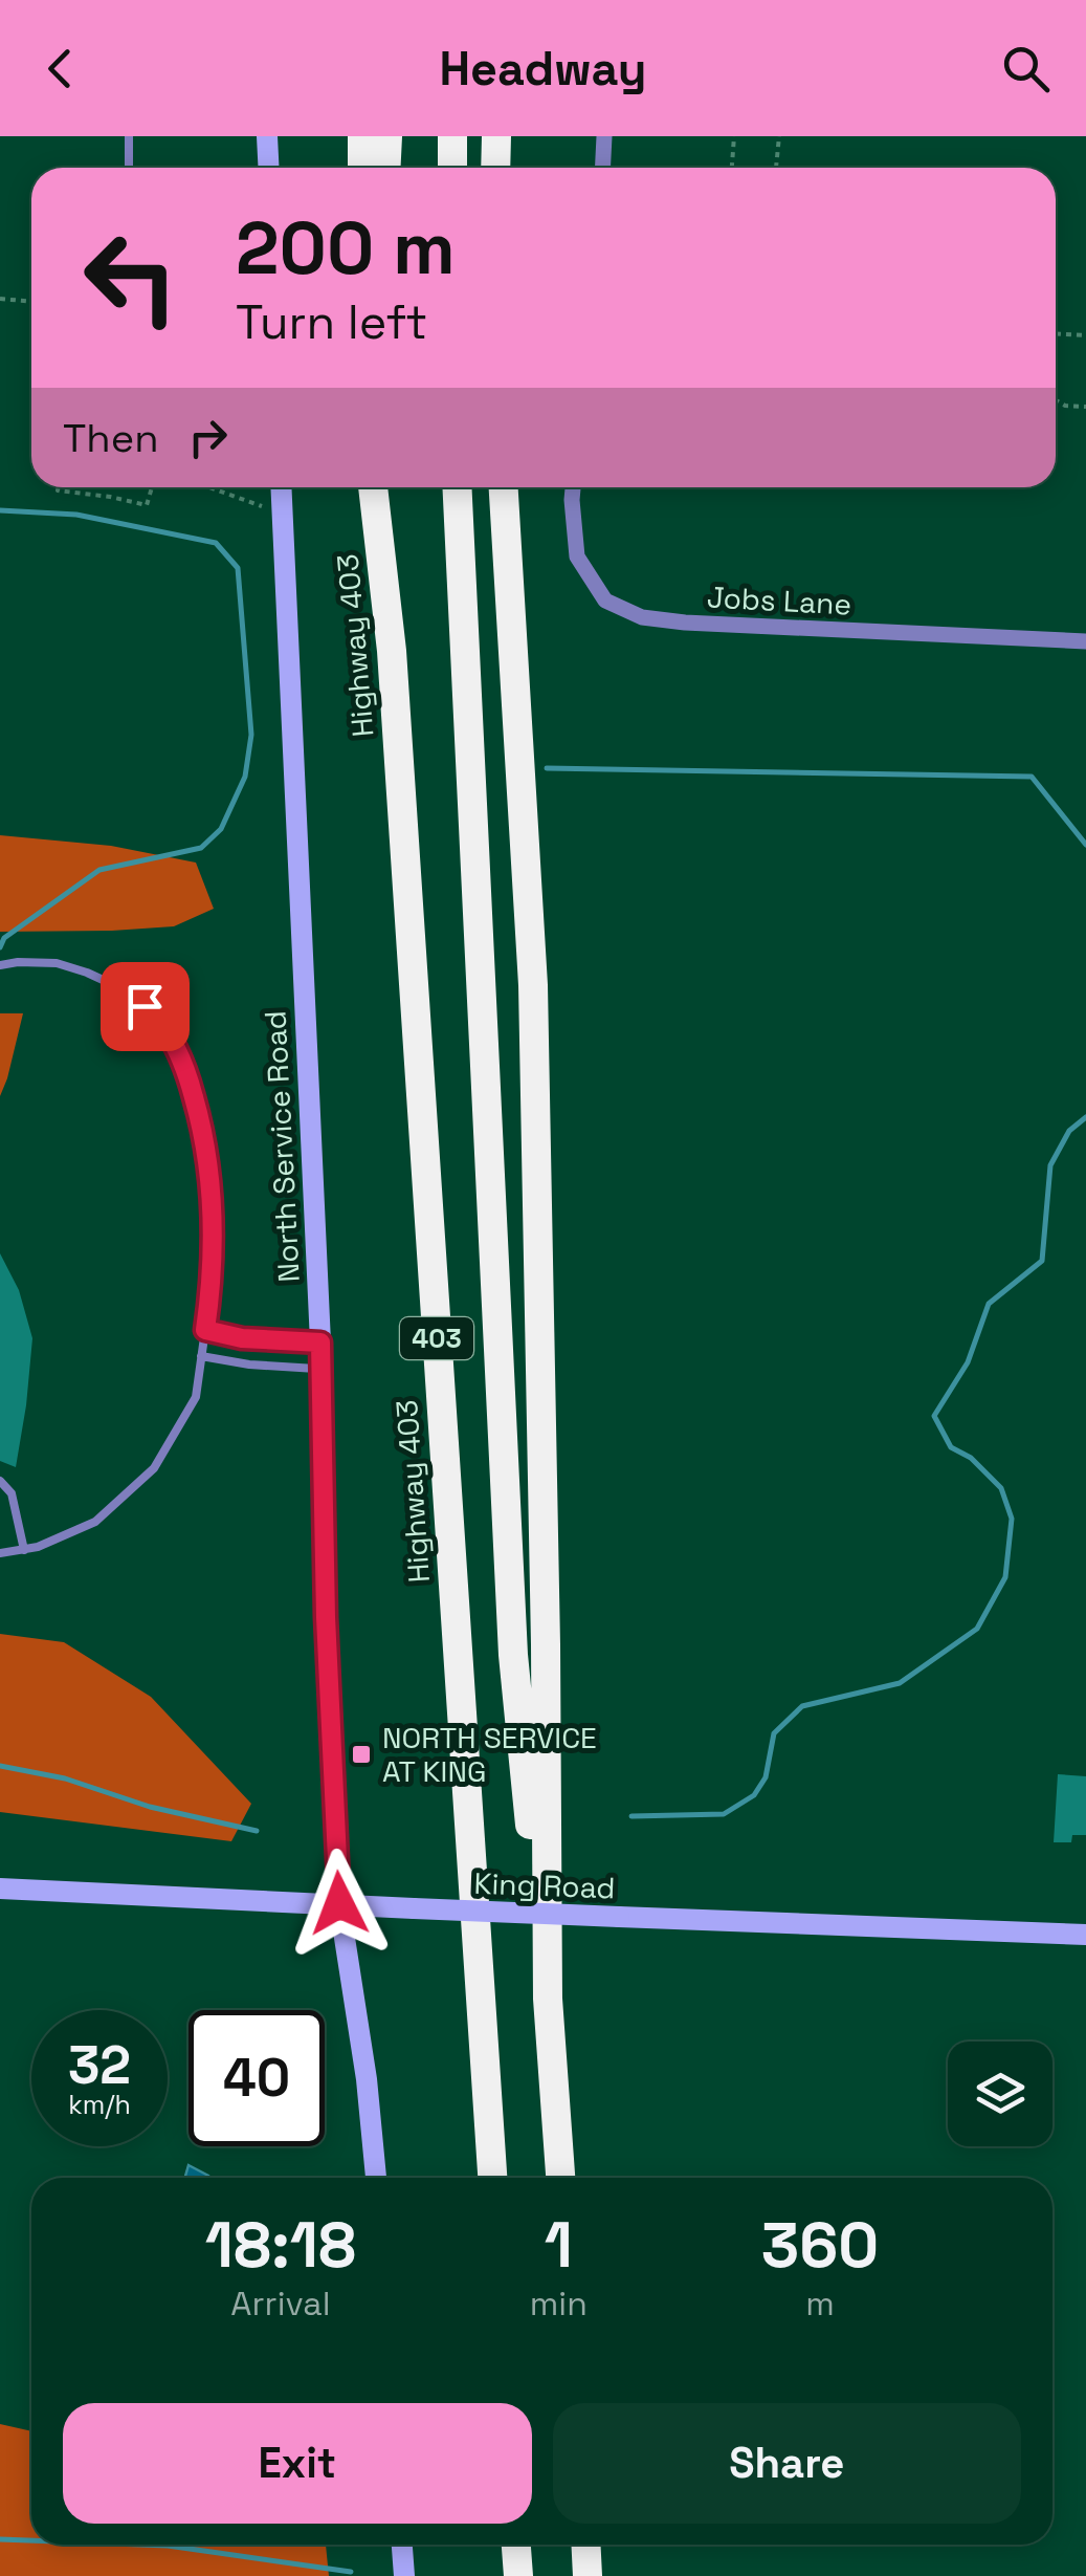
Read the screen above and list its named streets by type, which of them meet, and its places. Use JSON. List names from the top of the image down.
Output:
{
  "streets": {
    "highway": ["Highway 403", "403"],
    "street": ["Jobs Lane", "North Service Road", "King Road"]
  },
  "crossings": [
    ["North Service Road", "King Road"]
  ],
  "places": {
    "transit": ["NORTH SERVICE AT KING"]
  },
  "page": {
    "header": "Headway",
    "turn": ["200 m", "Turn left"],
    "then": "Then",
    "speed": "32 km/h",
    "limit": "40",
    "eta": [
      "18:18",
      "Arrival",
      "1",
      "min",
      "360",
      "m"
    ],
    "buttons": ["Exit", "Share"]
  }
}
